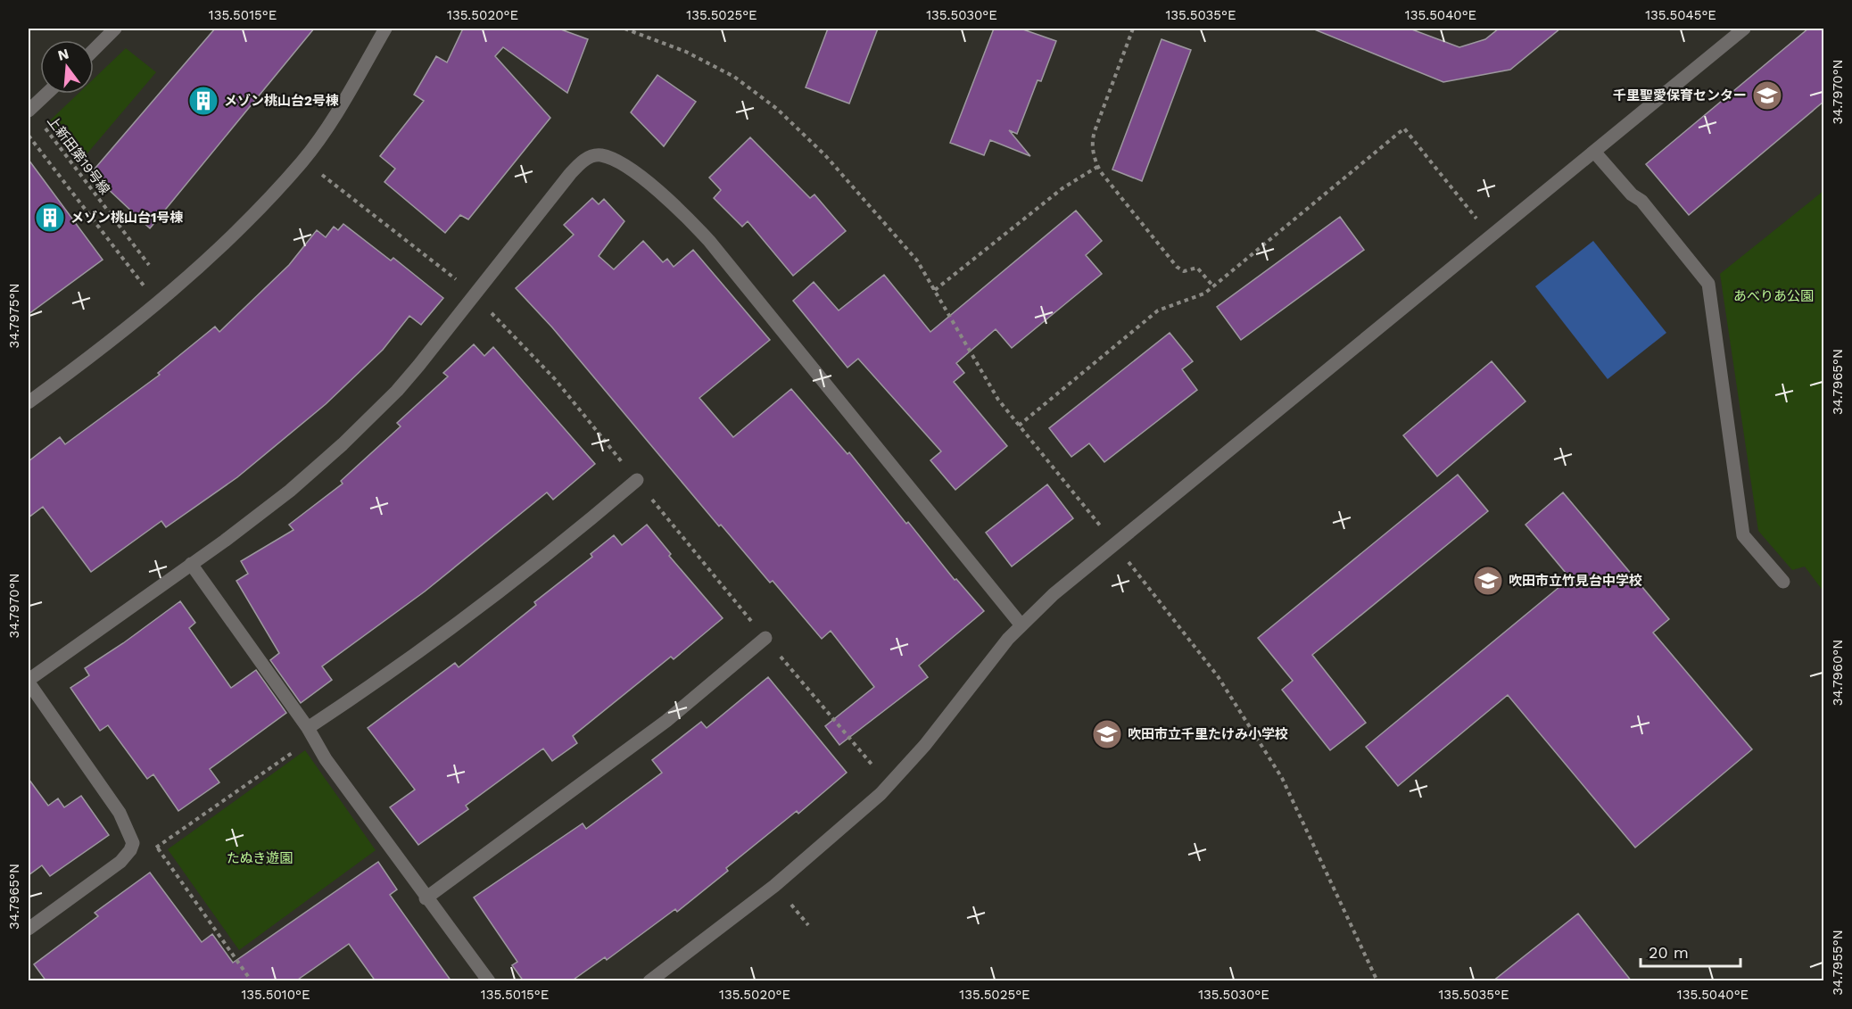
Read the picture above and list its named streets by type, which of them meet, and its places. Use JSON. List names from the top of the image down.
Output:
{
  "streets": {
    "path": ["上新田第19号線"]
  },
  "parks": ["あべりあ公園", "たぬき遊園"],
  "places": {
    "school or university": ["千里聖愛保育センター", "吹田市立竹見台中学校", "吹田市立千里たけみ小学校"],
    "building": ["メゾン桃山台2号棟", "メゾン桃山台1号棟"]
  },
  "scale_bar": "20 m",
  "north": "top",
  "coordinates": [
    "135.5015°E",
    "135.5020°E",
    "135.5025°E",
    "135.5030°E",
    "135.5035°E",
    "135.5040°E",
    "135.5045°E",
    "34.7970°N",
    "34.7975°N",
    "34.7965°N",
    "34.7960°N",
    "34.7955°N",
    "135.5010°E"
  ]
}
